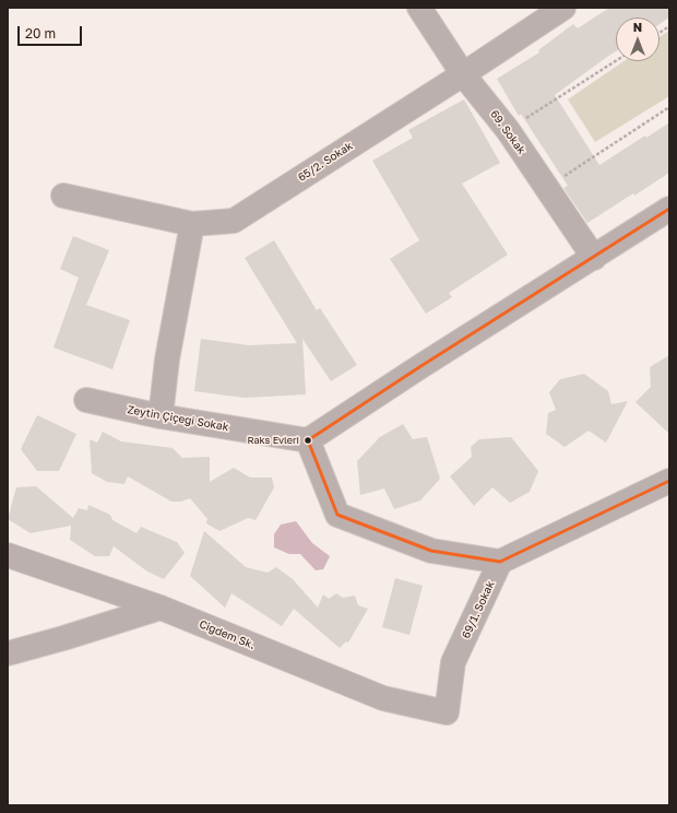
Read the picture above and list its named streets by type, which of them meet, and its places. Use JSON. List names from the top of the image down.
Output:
{
  "streets": {
    "street": [
      "69. Sokak",
      "65/2. Sokak",
      "Zeytin Çiçeği Sokak",
      "69/1. Sokak",
      "Cigdem Sk."
    ]
  },
  "crossings": [
    ["69. Sokak", "65/2. Sokak"],
    ["69/1. Sokak", "Cigdem Sk."]
  ],
  "places": ["Raks Evleri"],
  "scale_bar": "20 m",
  "north": "top"
}
